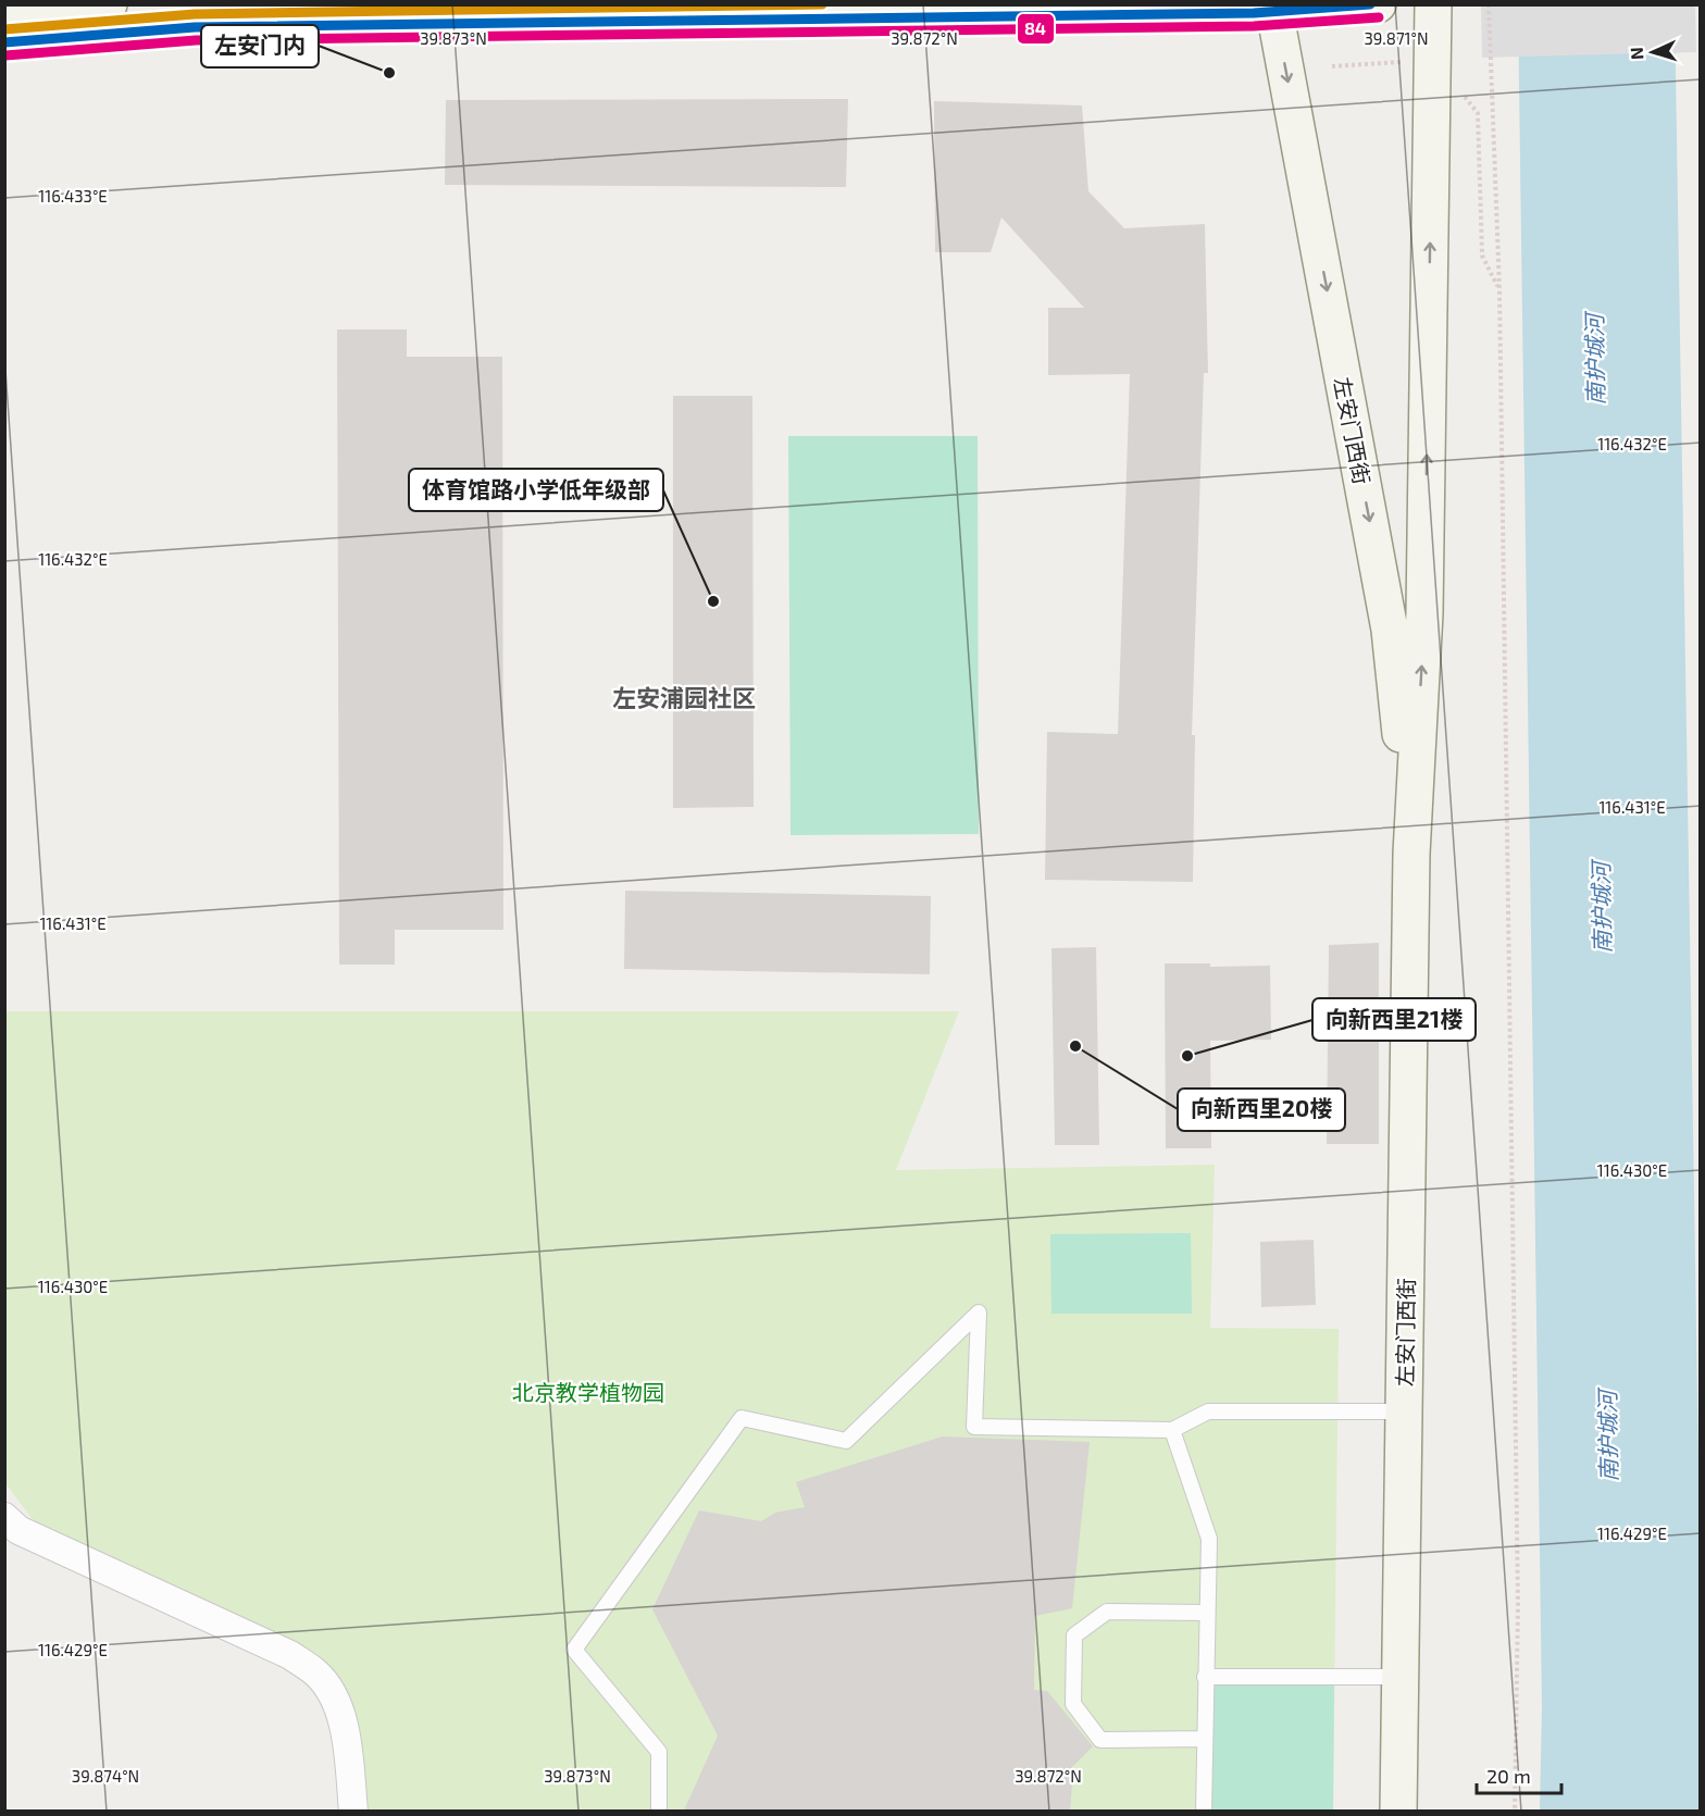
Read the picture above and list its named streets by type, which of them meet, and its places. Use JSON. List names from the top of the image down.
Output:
{
  "streets": {
    "street": ["左安门西街"]
  },
  "districts": ["左安浦园社区"],
  "water": ["南护城河"],
  "parks": ["北京教学植物园"],
  "places": [
    "左安门内",
    "体育馆路小学低年级部",
    "向新西里20楼",
    "向新西里21楼"
  ],
  "lines": ["transit line 84"],
  "scale_bar": "20 m",
  "north": "left",
  "coordinates": [
    "39.873°N",
    "39.872°N",
    "39.871°N",
    "116.433°E",
    "116.432°E",
    "116.431°E",
    "116.430°E",
    "116.429°E",
    "39.874°N"
  ]
}
